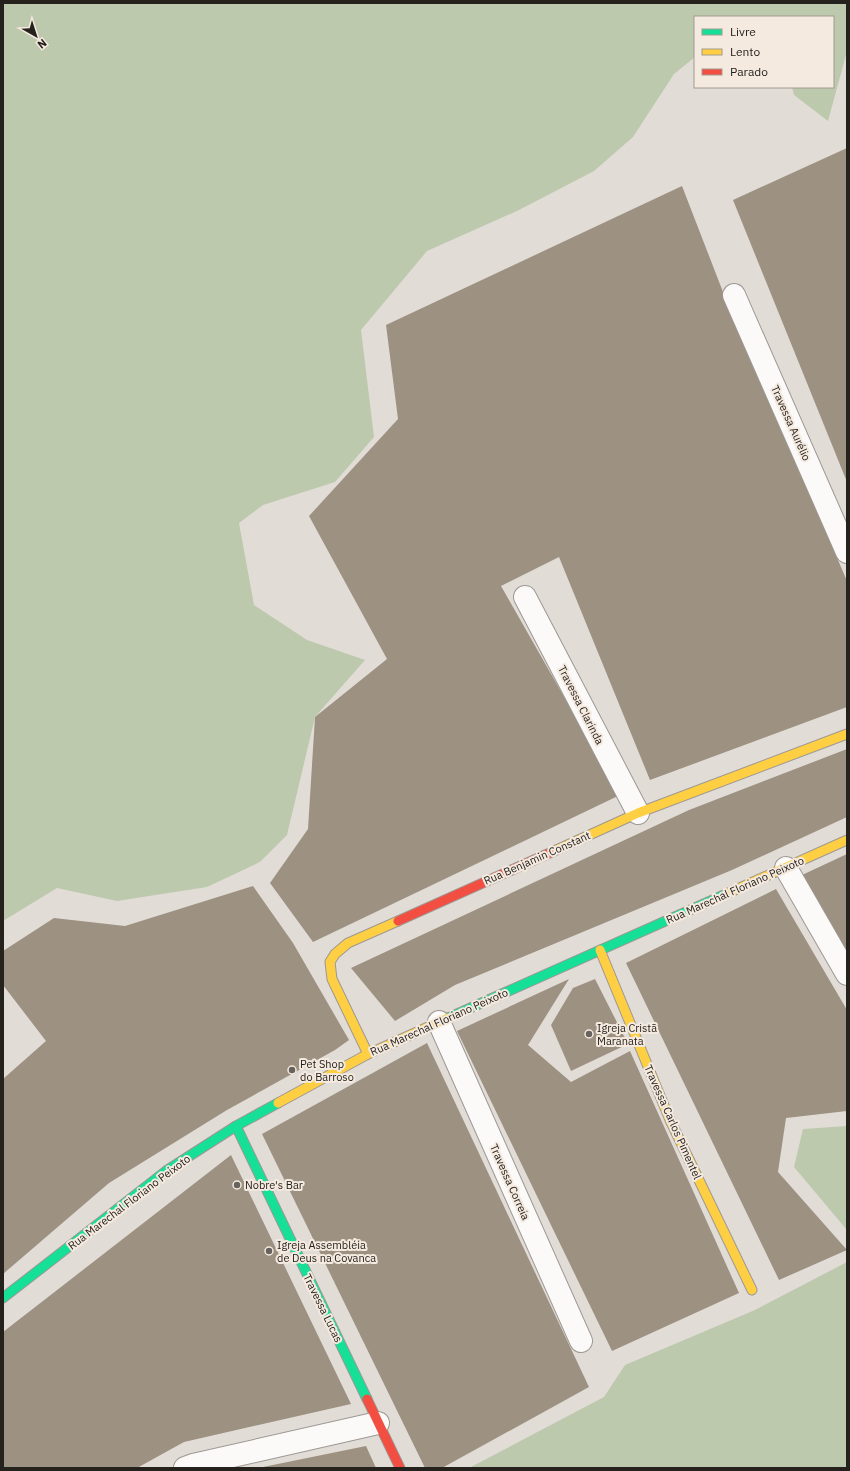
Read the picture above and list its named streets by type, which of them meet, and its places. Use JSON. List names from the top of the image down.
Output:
{
  "streets": {
    "street": [
      "Travessa Aurélio",
      "Travessa Clarinda",
      "Rua Benjamin Constant",
      "Rua Marechal Floriano Peixoto",
      "Travessa Carlos Pimentel",
      "Travessa Correia",
      "Travessa Lucas"
    ]
  },
  "crossings": [
    ["Travessa Clarinda", "Rua Benjamin Constant"],
    ["Rua Benjamin Constant", "Rua Marechal Floriano Peixoto"],
    ["Rua Marechal Floriano Peixoto", "Travessa Carlos Pimentel"],
    ["Rua Marechal Floriano Peixoto", "Travessa Correia"],
    ["Rua Marechal Floriano Peixoto", "Travessa Lucas"]
  ],
  "places": [
    "Igreja Cristã Maranata",
    "Pet Shop do Barroso",
    "Nobre's Bar",
    "Igreja Assembléia de Deus na Covanca"
  ],
  "legend": ["Livre", "Lento", "Parado"],
  "north": "bottom right"
}
